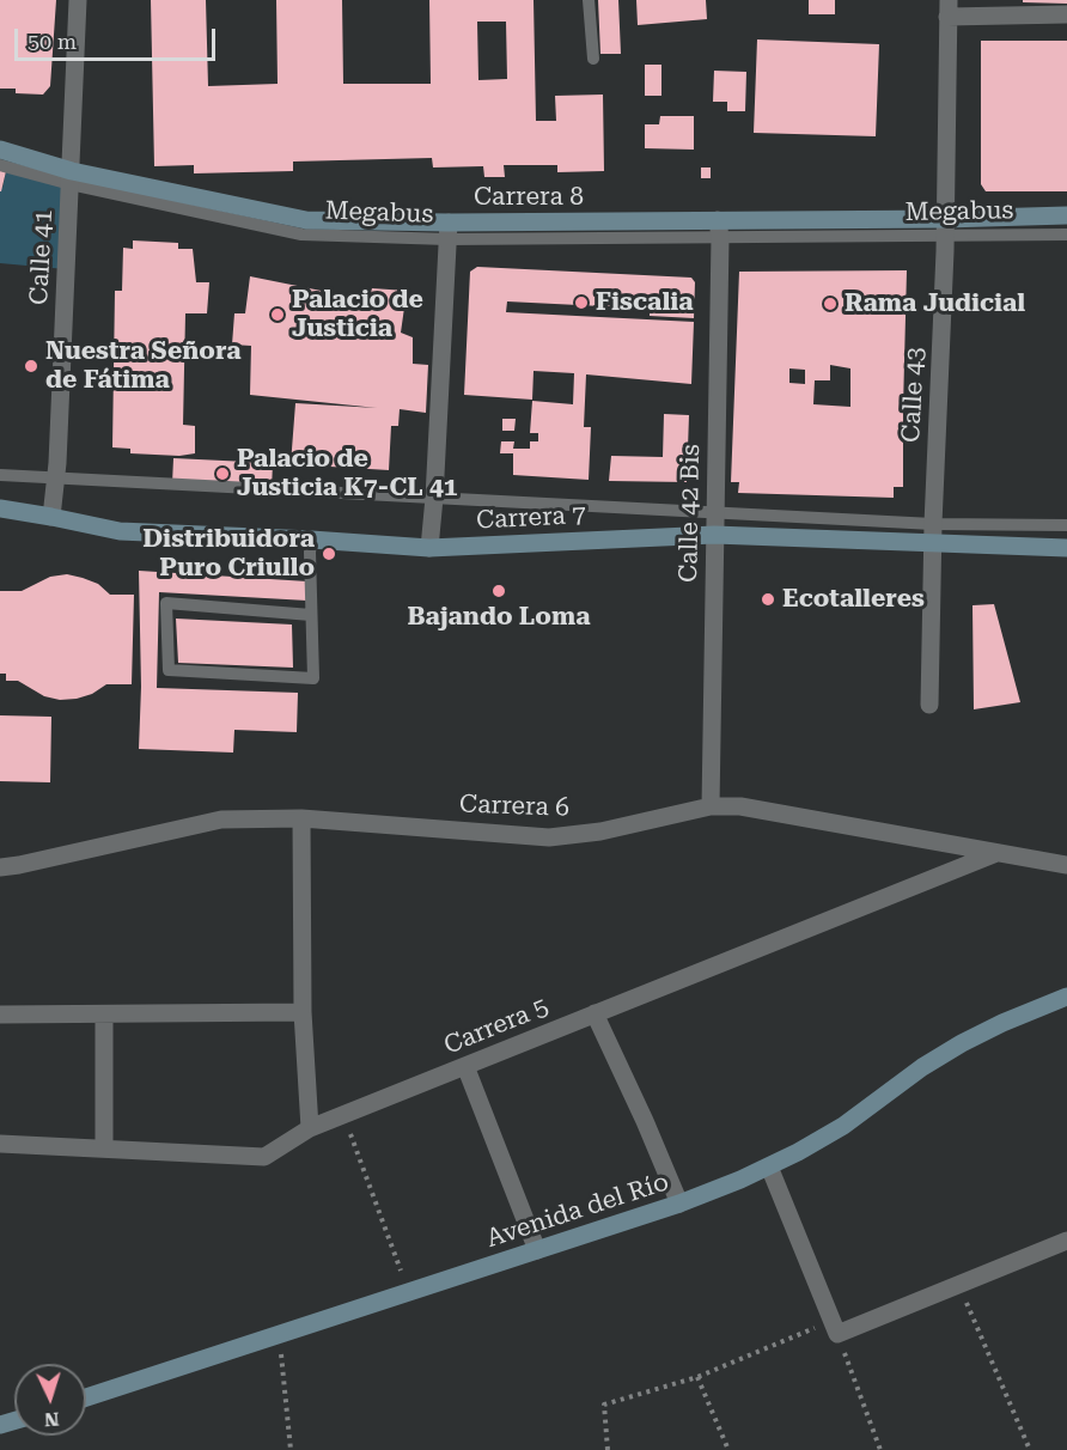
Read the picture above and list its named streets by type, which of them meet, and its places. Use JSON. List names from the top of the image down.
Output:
{
  "streets": {
    "main road": ["Carrera 8", "Carrera 7", "Avenida del Río"],
    "street": [
      "Calle 41",
      "Calle 43",
      "Calle 42 Bis",
      "Carrera 6",
      "Carrera 5"
    ],
    "lane": ["Megabus"]
  },
  "crossings": [
    ["Carrera 8", "Megabus"],
    ["Carrera 8", "Calle 41"],
    ["Carrera 8", "Calle 43"],
    ["Carrera 8", "Calle 42 Bis"],
    ["Megabus", "Calle 43"],
    ["Calle 41", "Carrera 7"],
    ["Calle 43", "Carrera 7"],
    ["Calle 42 Bis", "Carrera 7"],
    ["Calle 42 Bis", "Carrera 6"],
    ["Carrera 6", "Carrera 5"]
  ],
  "places": [
    "Fiscalia",
    "Rama Judicial",
    "Palacio de Justicia",
    "Nuestra Señora de Fátima",
    "Palacio de Justicia K7-CL 41",
    "Distribuidora Puro Criullo",
    "Bajando Loma",
    "Ecotalleres"
  ],
  "scale_bar": "50 m",
  "north": "bottom"
}
